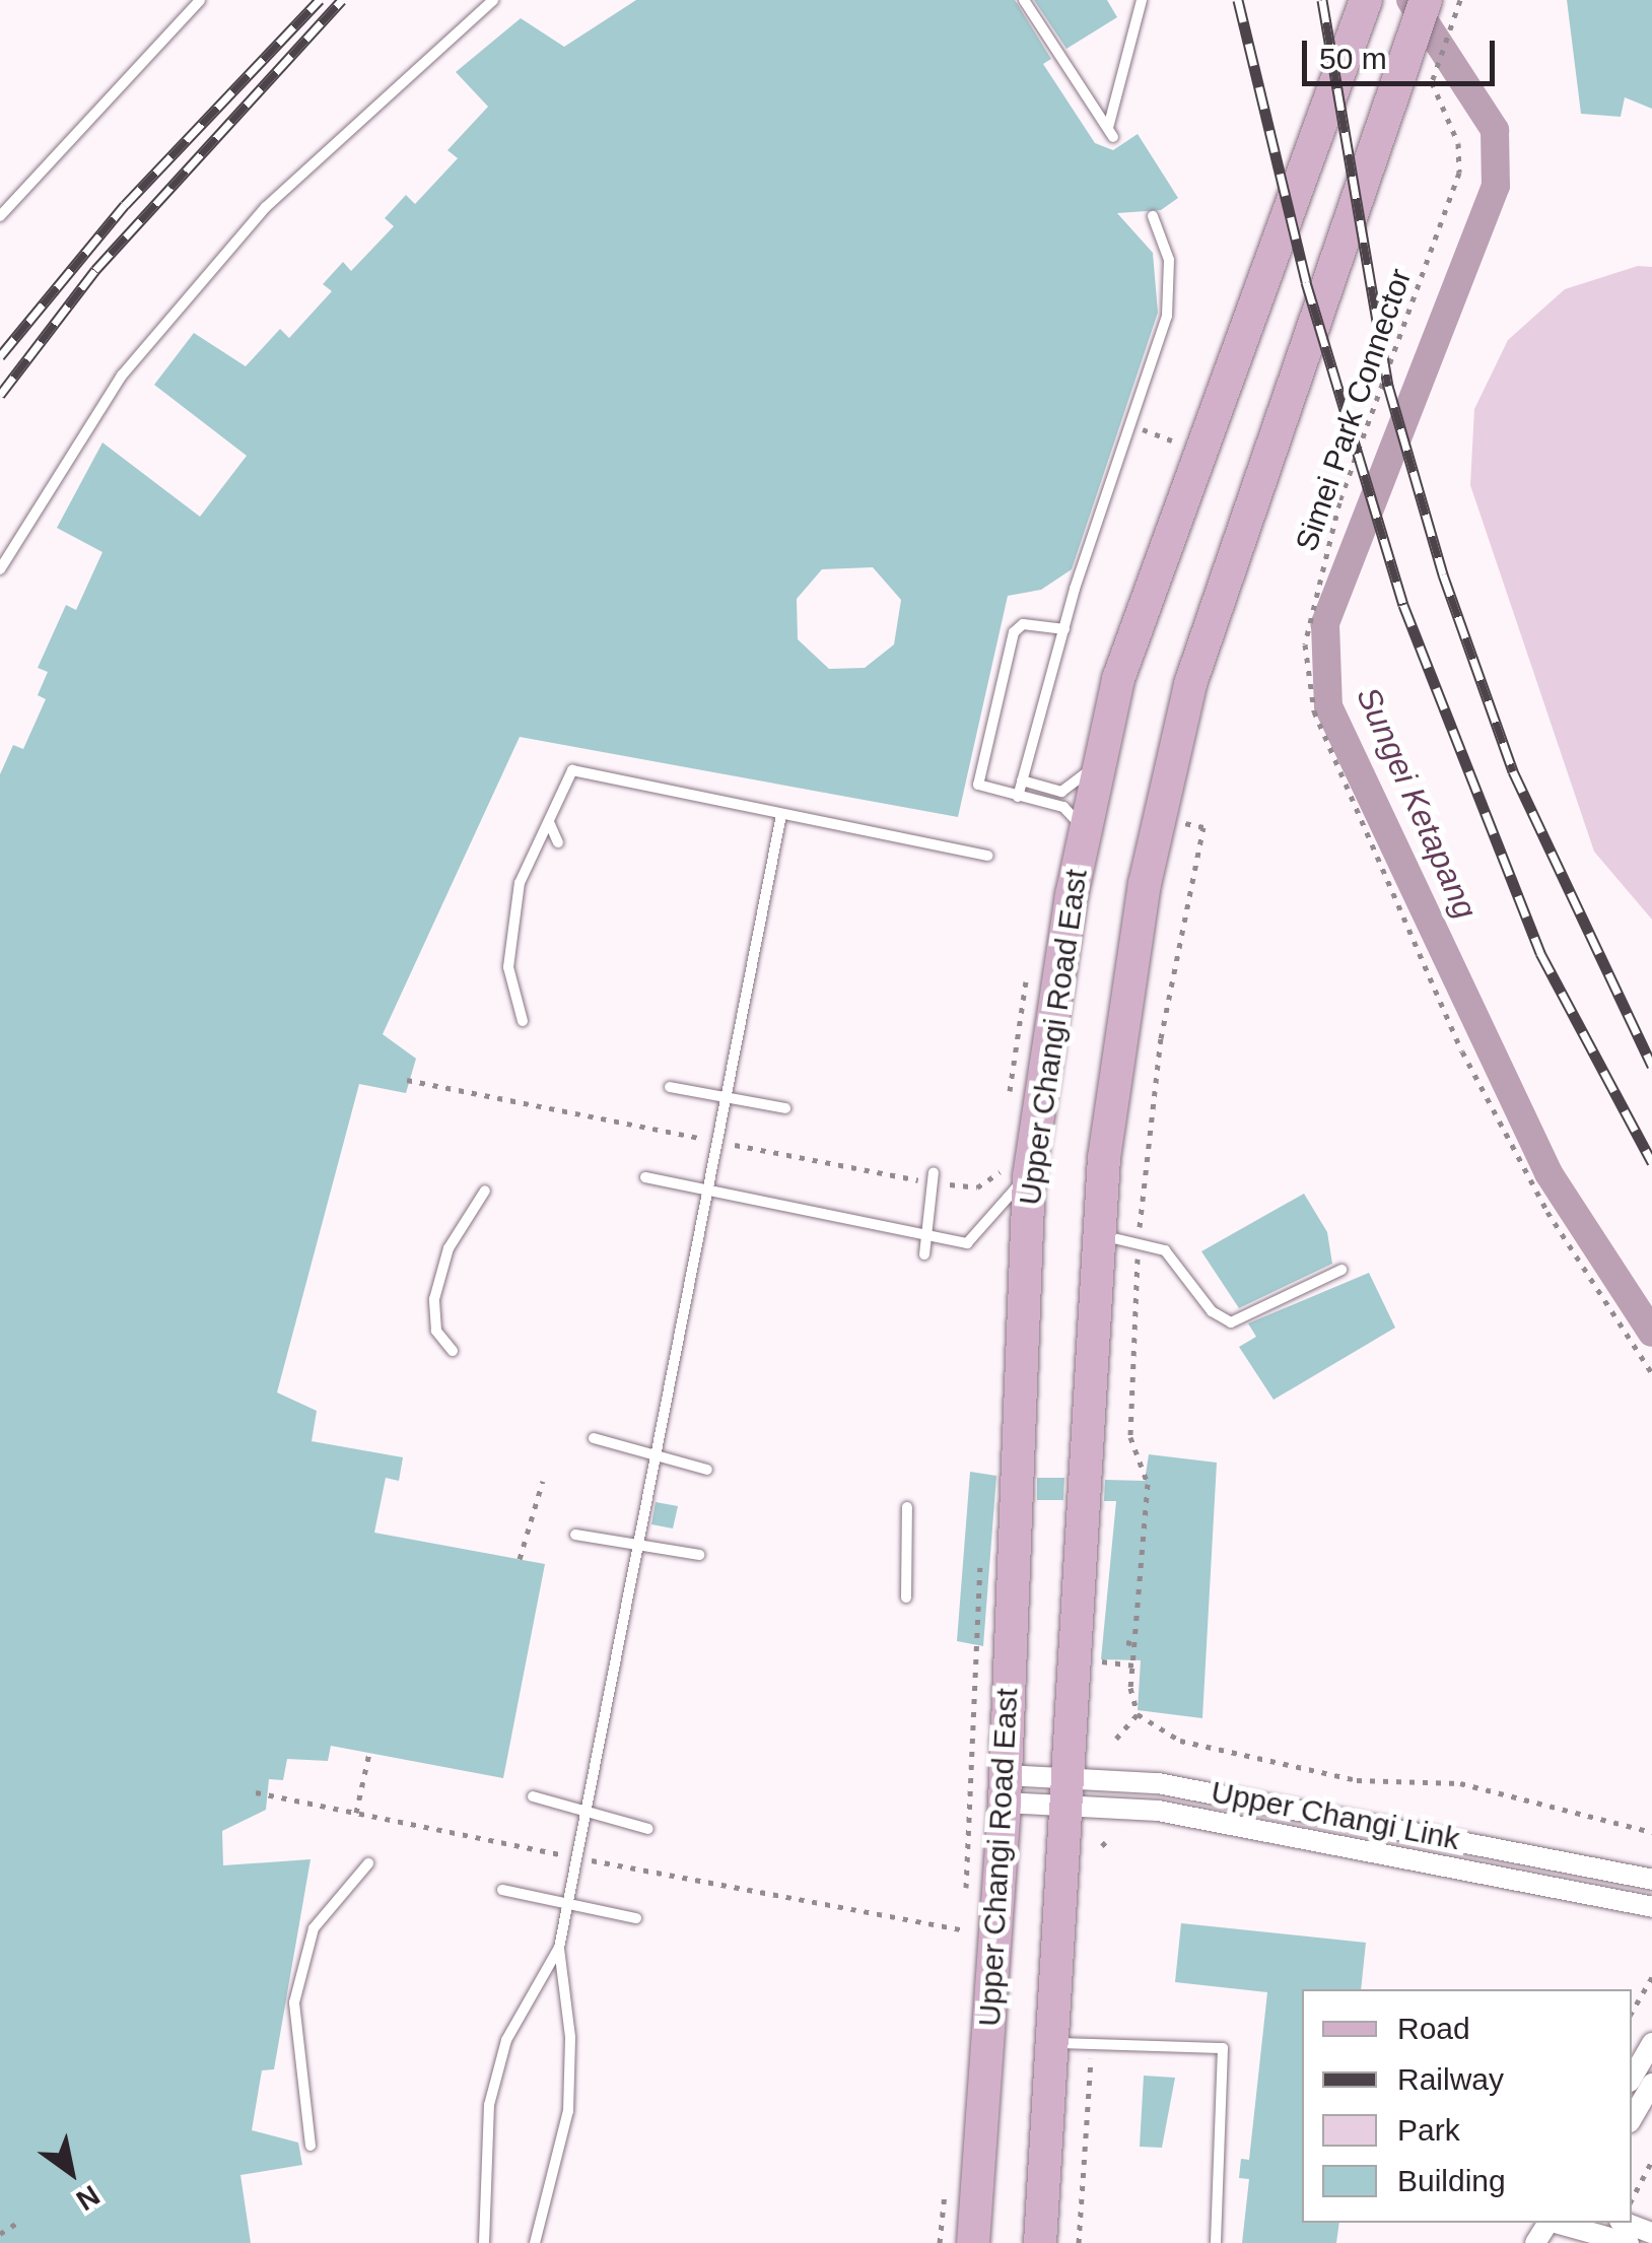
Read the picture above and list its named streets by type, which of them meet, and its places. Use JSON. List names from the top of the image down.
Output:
{
  "streets": {
    "main road": ["Upper Changi Road East"],
    "street": ["Upper Changi Link"],
    "path": ["Simei Park Connector"]
  },
  "crossings": [
    ["Simei Park Connector", "Upper Changi Road East"],
    ["Upper Changi Road East", "Upper Changi Link"]
  ],
  "water": ["Sungei Ketapang"],
  "legend": [
    "Road",
    "Railway",
    "Park",
    "Building"
  ],
  "scale_bar": "50 m",
  "north": "bottom right"
}
